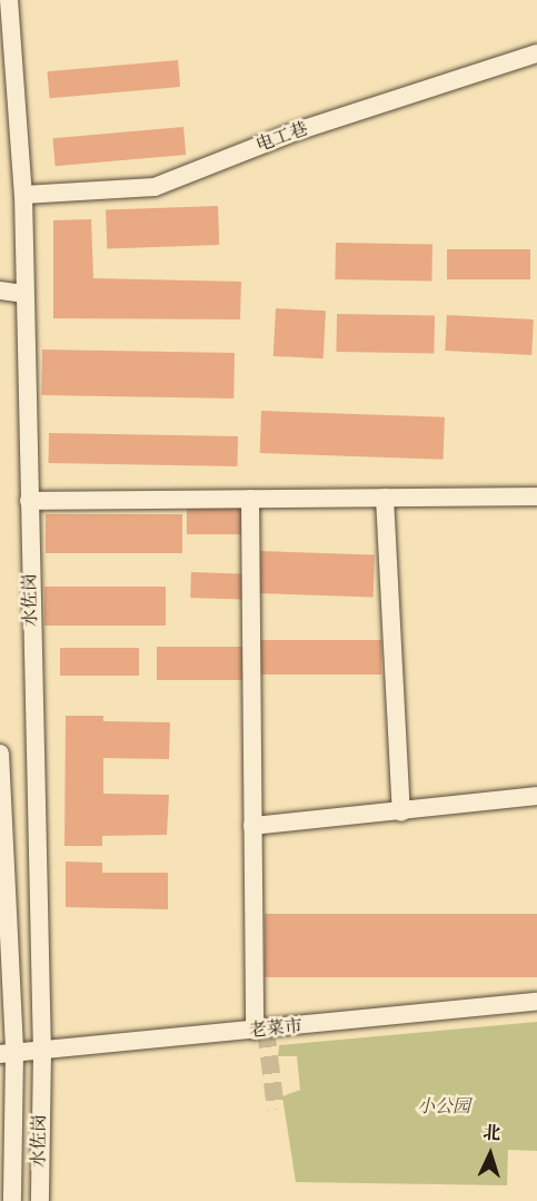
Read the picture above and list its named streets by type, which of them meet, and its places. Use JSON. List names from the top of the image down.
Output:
{
  "streets": {
    "street": ["电工巷", "水佐岗", "老菜市"]
  },
  "crossings": [
    ["电工巷", "水佐岗"],
    ["水佐岗", "老菜市"]
  ],
  "parks": ["小公园"],
  "north": "top"
}
